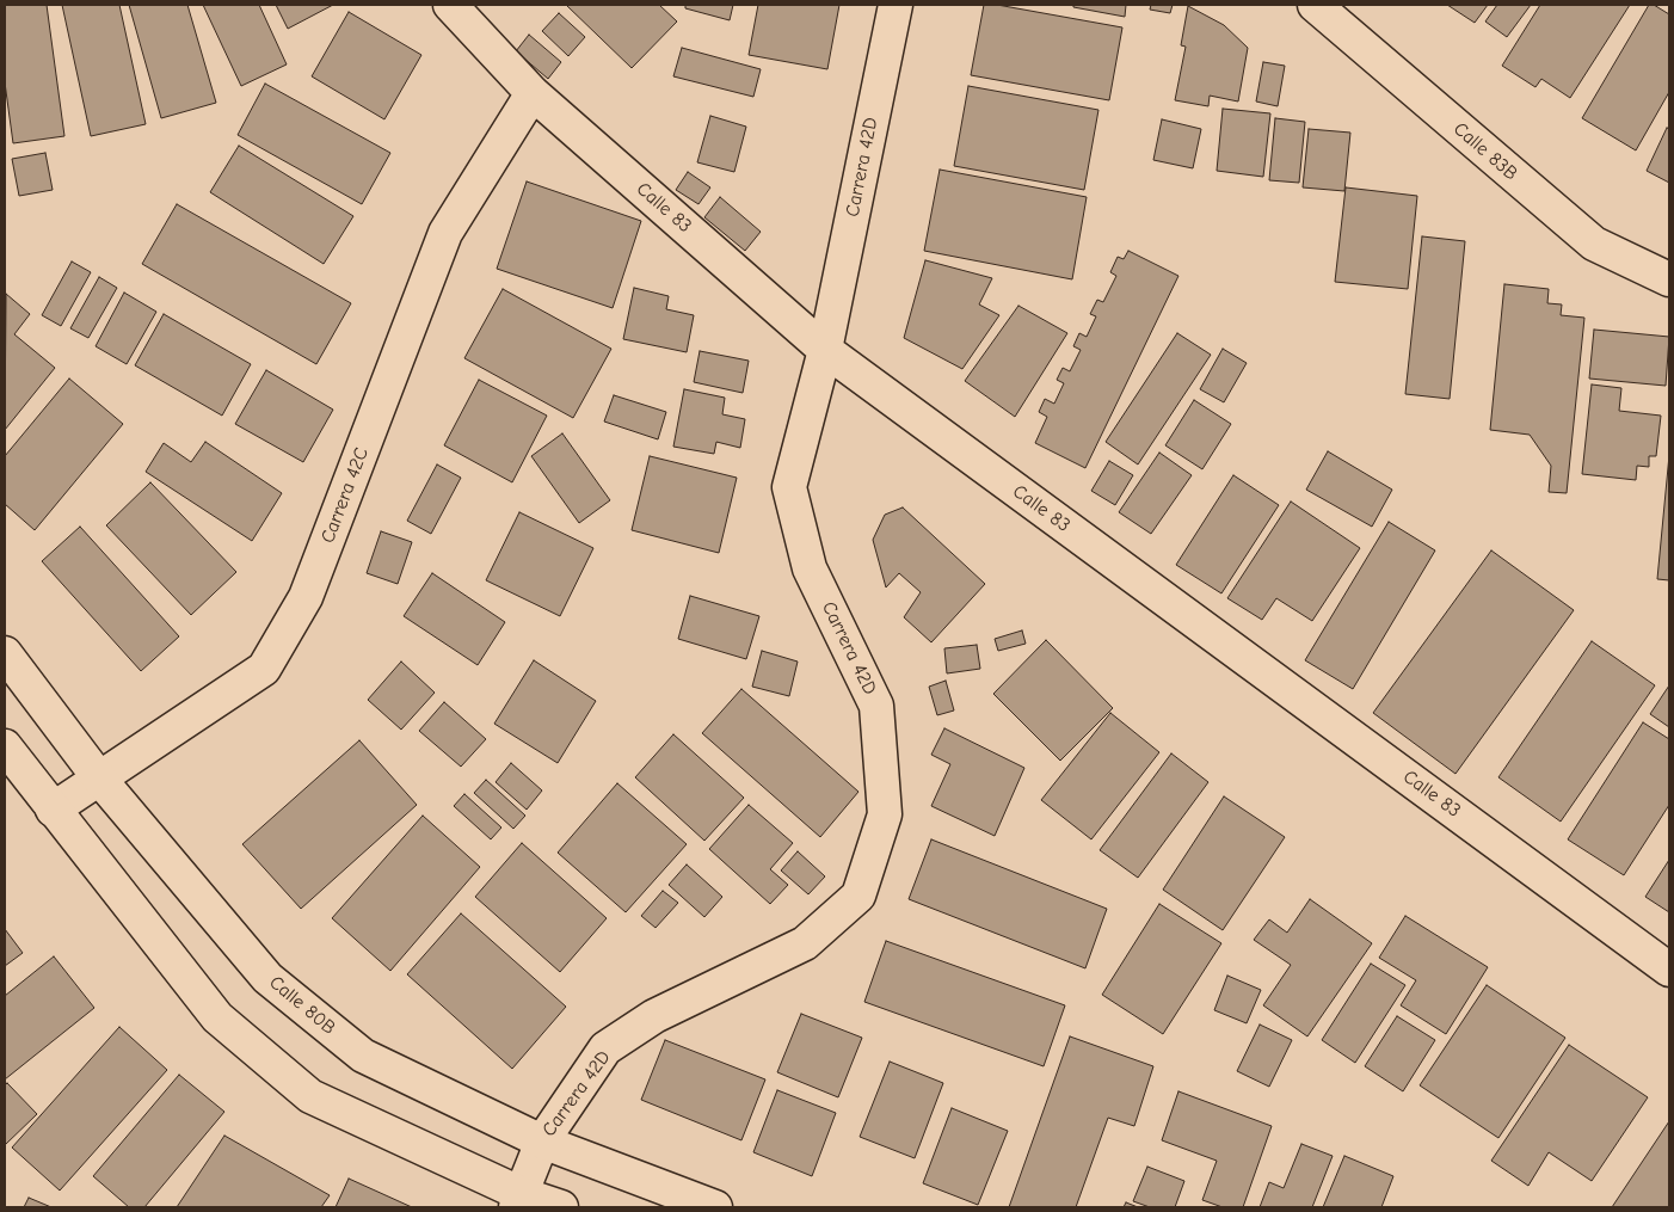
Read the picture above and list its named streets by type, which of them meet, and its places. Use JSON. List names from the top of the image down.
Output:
{
  "streets": {
    "street": [
      "Calle 83B",
      "Carrera 42D",
      "Calle 83",
      "Carrera 42C",
      "Calle 80B"
    ]
  },
  "crossings": [
    ["Carrera 42D", "Calle 83"],
    ["Carrera 42D", "Calle 80B"],
    ["Calle 83", "Carrera 42C"],
    ["Carrera 42C", "Calle 80B"]
  ]
}
